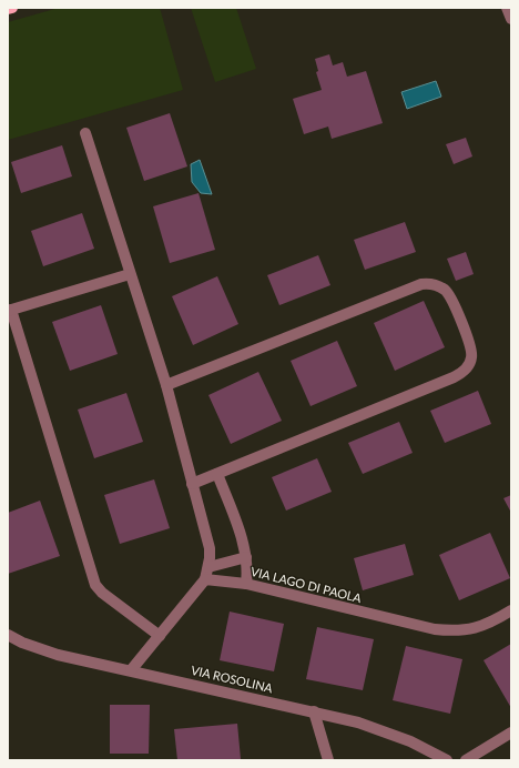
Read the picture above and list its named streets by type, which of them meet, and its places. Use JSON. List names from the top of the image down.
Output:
{
  "streets": {
    "street": ["VIA LAGO DI PAOLA", "VIA ROSOLINA"]
  }
}
